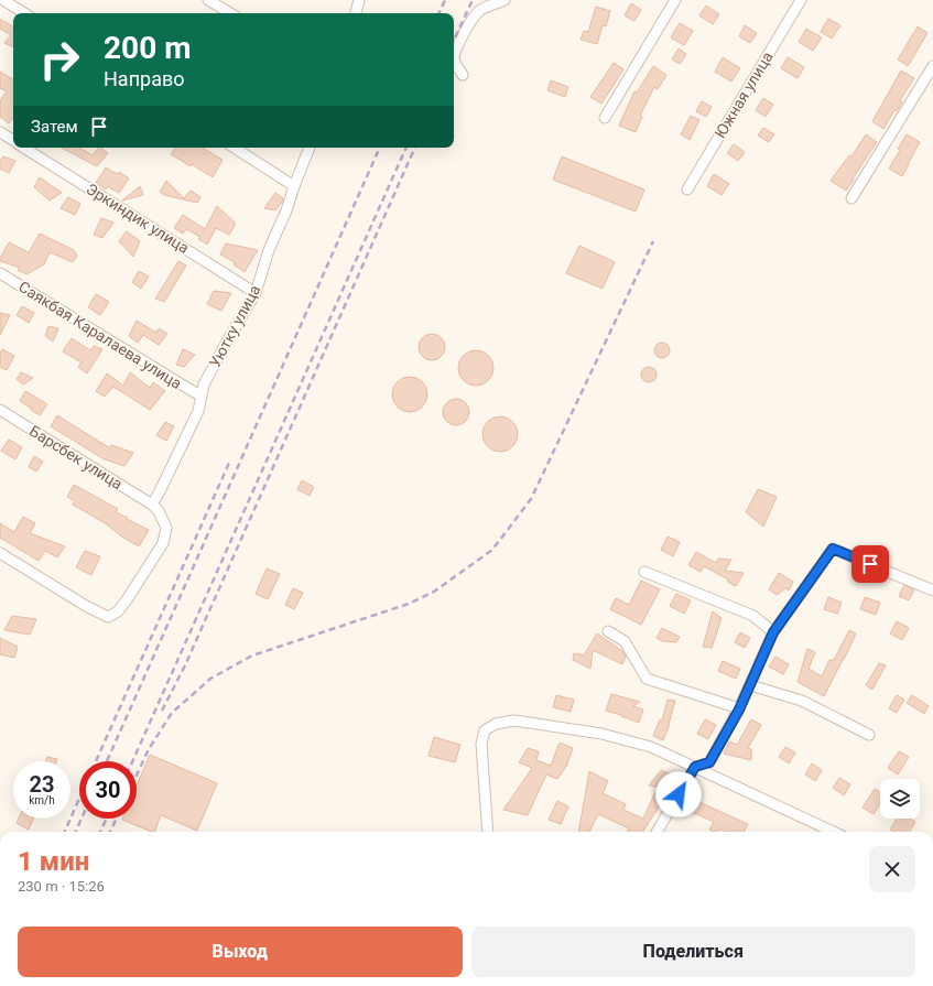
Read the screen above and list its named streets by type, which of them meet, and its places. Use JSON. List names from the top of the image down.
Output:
{
  "streets": {
    "street": [
      "Южная улица",
      "Эркиндик улица",
      "Уютку улица",
      "Саякбая Каралаева улица",
      "Барсбек улица"
    ]
  },
  "crossings": [
    ["Эркиндик улица", "Уютку улица"],
    ["Уютку улица", "Саякбая Каралаева улица"],
    ["Уютку улица", "Барсбек улица"]
  ],
  "page": {
    "turn": ["200 m", "Направо"],
    "then": "Затем",
    "speed": "23 km/h",
    "limit": "30",
    "heading": ["1 мин", "230 m · 15:26"],
    "buttons": ["Выход", "Поделиться"]
  }
}
